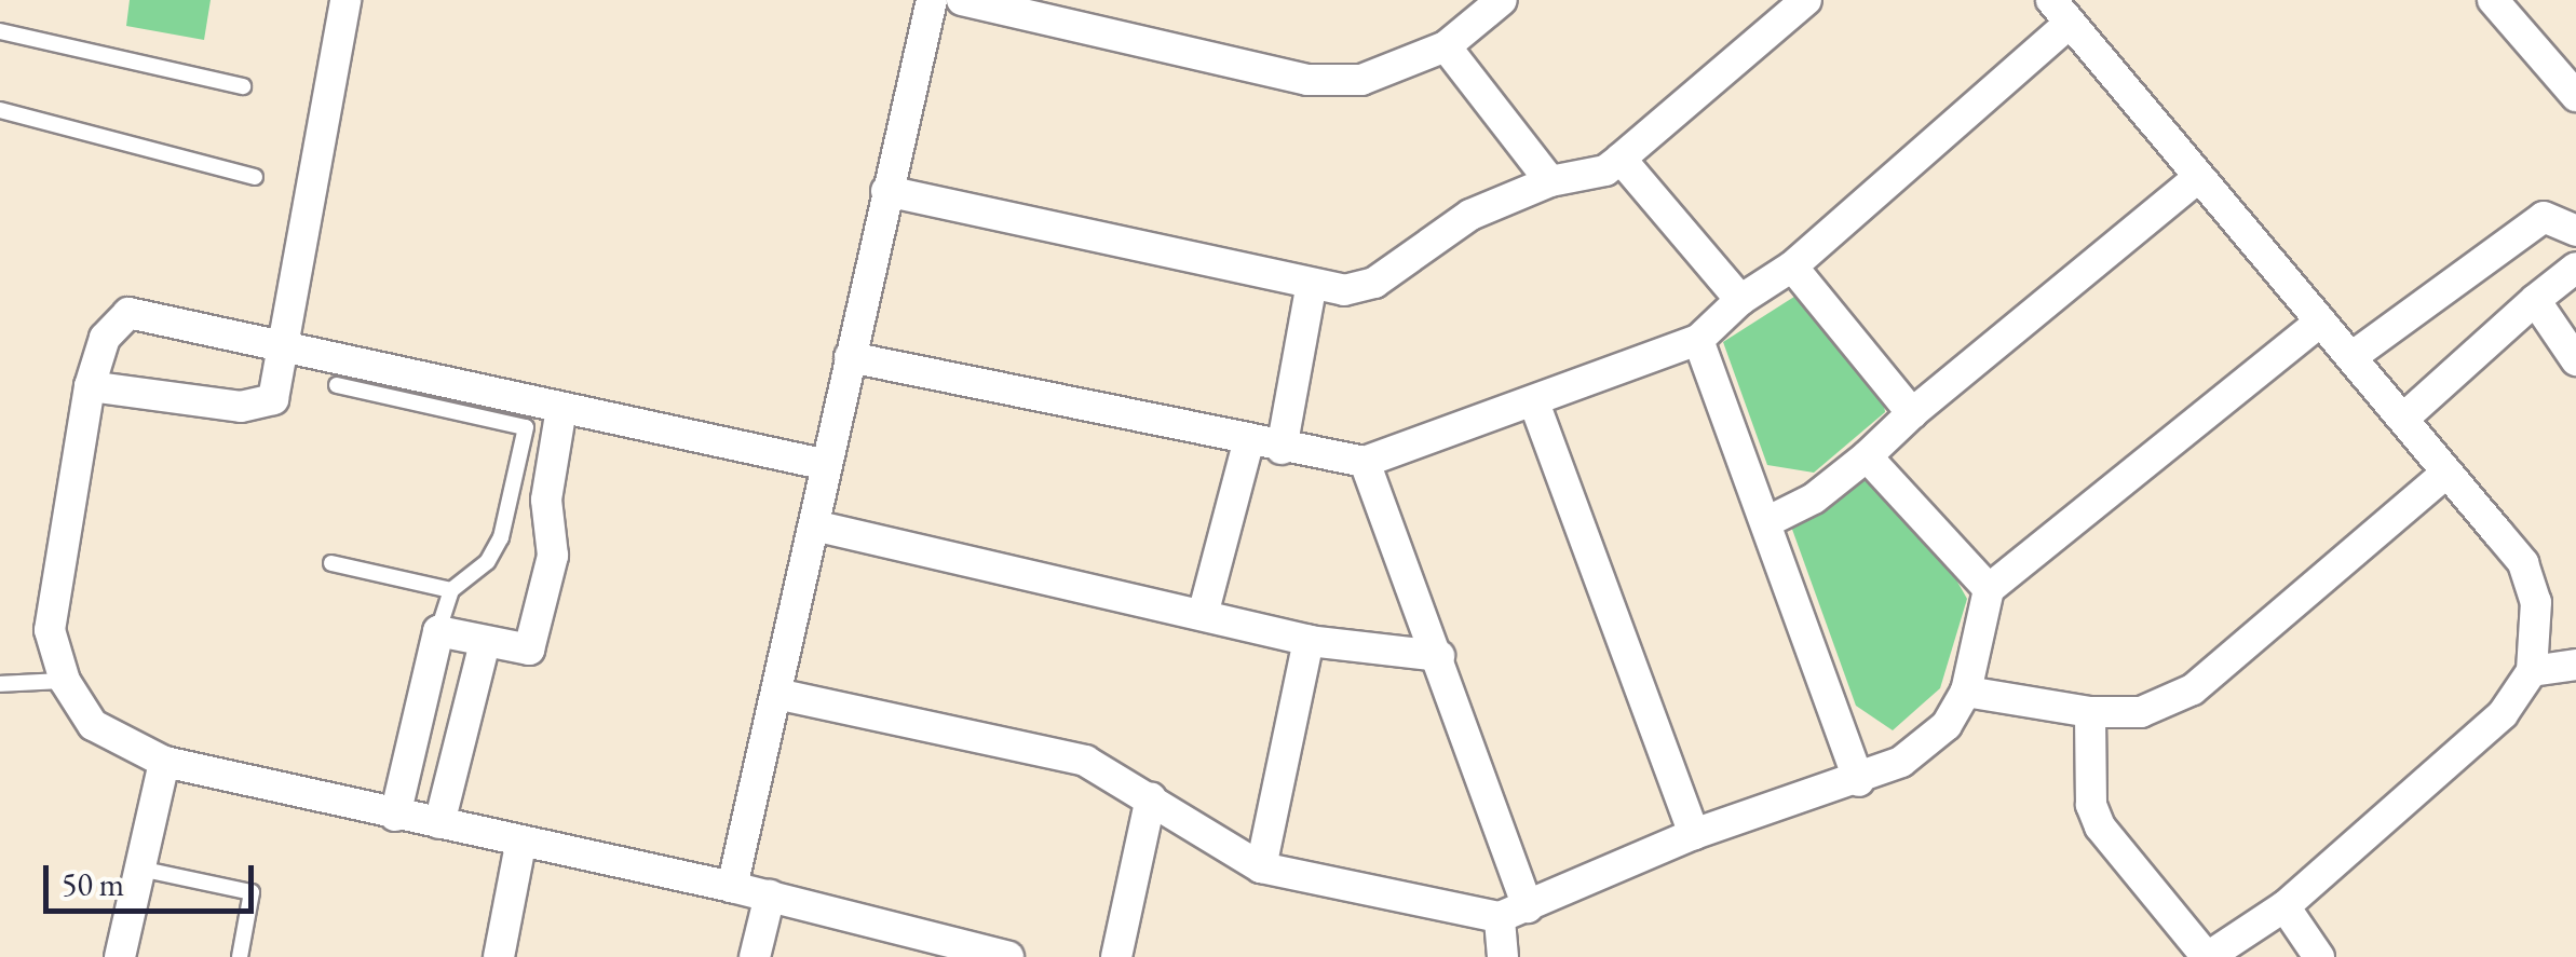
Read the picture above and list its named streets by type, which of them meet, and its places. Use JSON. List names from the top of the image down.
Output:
{
  "scale_bar": "50 m"
}
